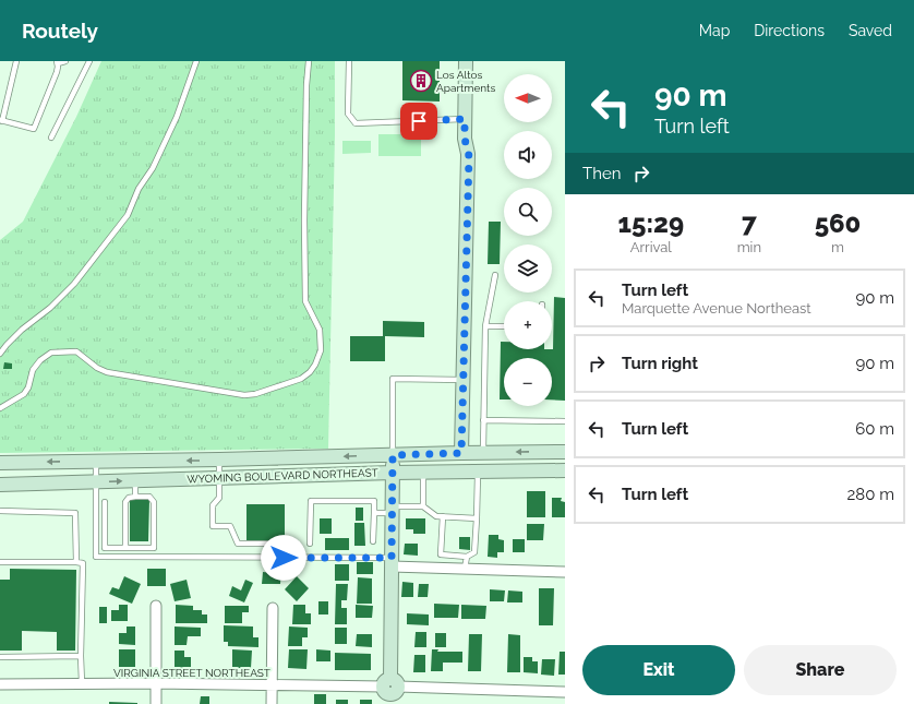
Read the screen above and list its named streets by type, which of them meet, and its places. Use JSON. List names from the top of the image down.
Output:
{
  "streets": {
    "main road": ["WYOMING BOULEVARD NORTHEAST"],
    "street": ["VIRGINIA STREET NORTHEAST"]
  },
  "places": {
    "building": ["Los Altos Apartments"]
  },
  "north": "left",
  "page": {
    "header": "Routely",
    "nav": ["Map", "Directions", "Saved"],
    "turn": ["90 m", "Turn left"],
    "map_buttons": ["+", "−"],
    "then": "Then",
    "eta": [
      "15:29",
      "Arrival",
      "7",
      "min",
      "560",
      "m"
    ],
    "list": [
      {
        "name": "Turn left",
        "note": "Marquette Avenue Northeast",
        "value": "90 m"
      },
      {
        "name": "Turn right",
        "value": "90 m"
      },
      {
        "name": "Turn left",
        "value": "60 m"
      },
      {
        "name": "Turn left",
        "value": "280 m"
      }
    ],
    "buttons": ["Exit", "Share"]
  }
}
